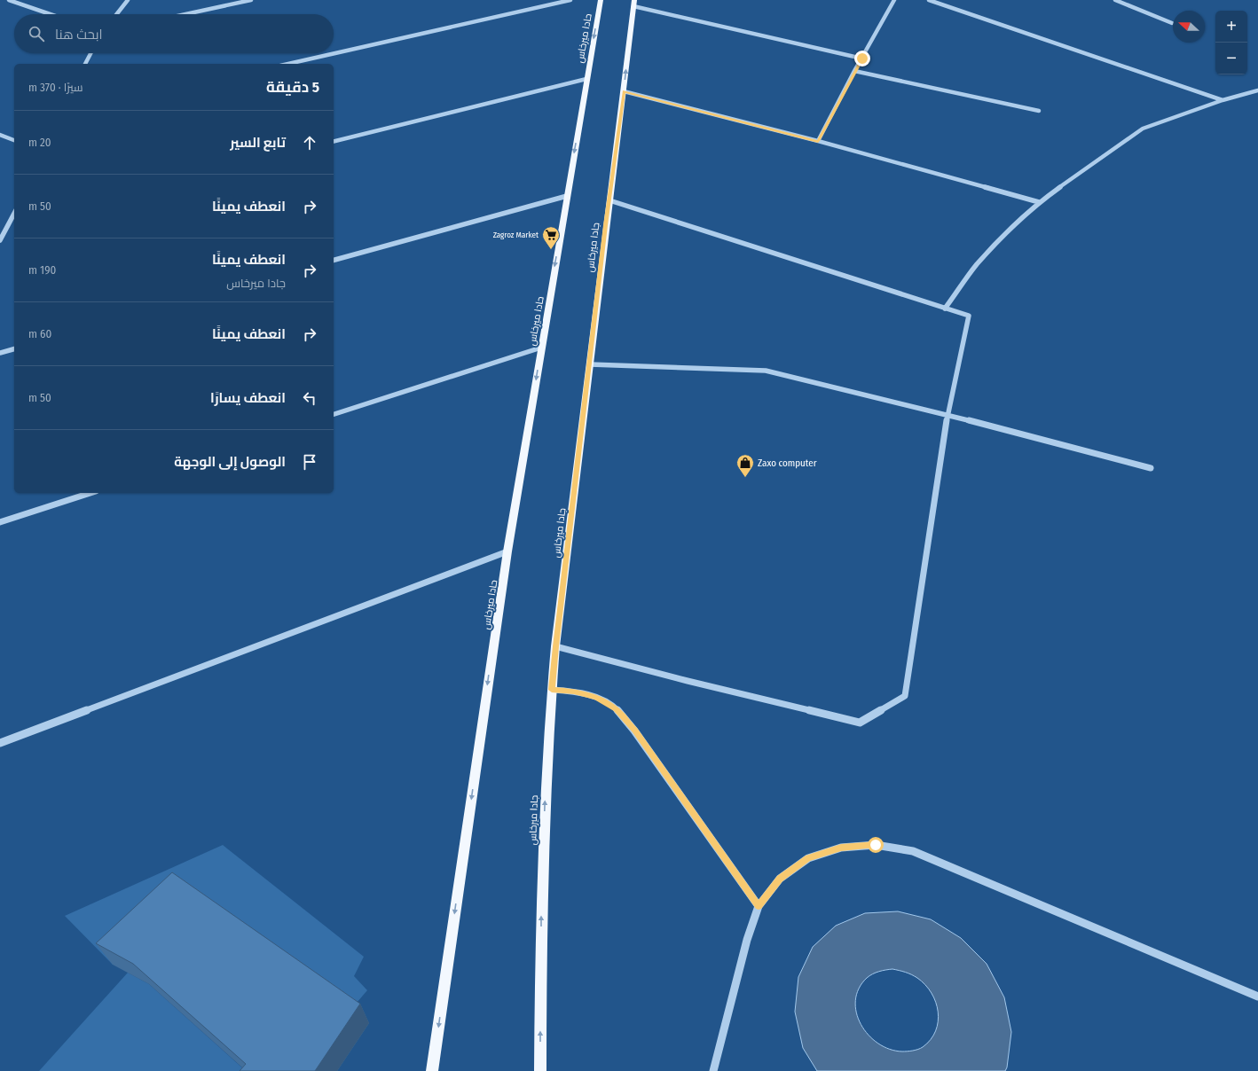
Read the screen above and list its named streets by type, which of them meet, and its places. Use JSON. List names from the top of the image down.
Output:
{
  "streets": {
    "main road": ["حادا ميرخاس", "جادا ميرخاس"]
  },
  "one_way": ["حادا ميرخاس", "جادا ميرخاس"],
  "places": {
    "supermarket": ["Zagroz Market"],
    "shop": ["Zaxo computer"]
  },
  "north": "left",
  "page": {
    "map_buttons": ["+", "−"],
    "search": "ابحث هنا",
    "heading": ["5 دقيقة", "سيرًا · 370 m"],
    "list": [
      ["تابع السير", "20 m"],
      ["انعطف يمينًا", "50 m"],
      ["انعطف يمينًا", "جادا ميرخاس", "190 m"],
      ["انعطف يمينًا", "60 m"],
      ["انعطف يسارًا", "50 m"],
      "الوصول إلى الوجهة"
    ]
  }
}
